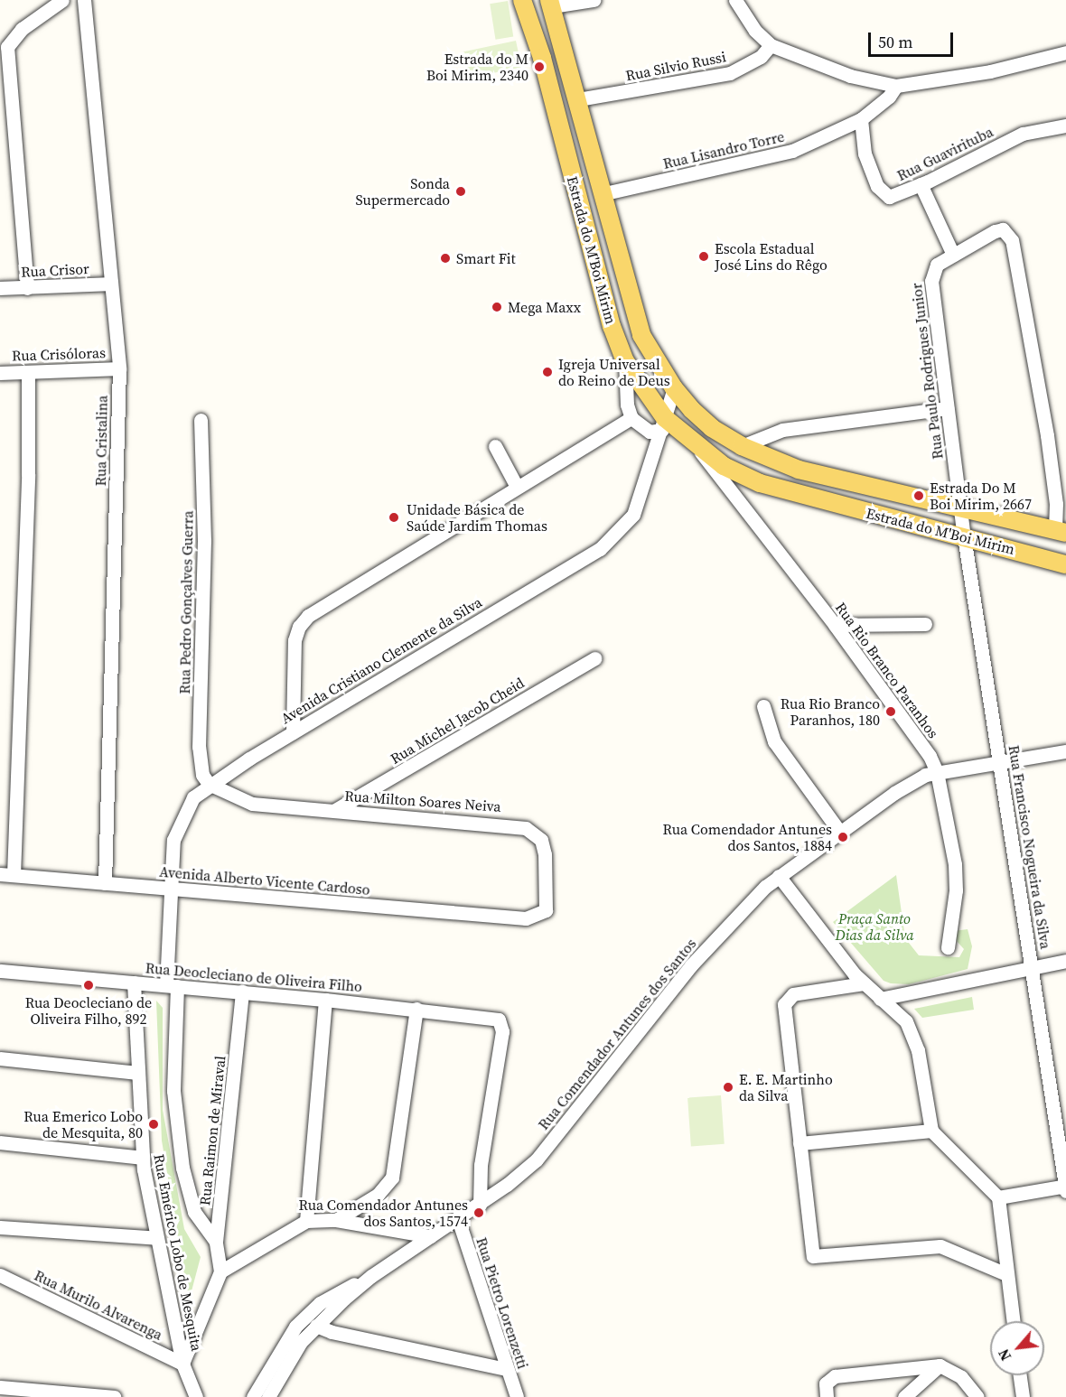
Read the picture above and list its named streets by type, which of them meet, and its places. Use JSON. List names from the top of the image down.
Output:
{
  "streets": {
    "main road": ["Estrada do M'Boi Mirim"],
    "street": [
      "Rua Silvio Russi",
      "Rua Lisandro Torre",
      "Rua Guavirituba",
      "Rua Crisor",
      "Rua Crisóloras",
      "Rua Paulo Rodrigues Junior",
      "Rua Cristalina",
      "Rua Pedro Gonçalves Guerra",
      "Avenida Cristiano Clemente da Silva",
      "Rua Rio Branco Paranhos",
      "Rua Michel Jacob Cheid",
      "Rua Milton Soares Neiva",
      "Rua Francisco Nogueira da Silva",
      "Avenida Alberto Vicente Cardoso",
      "Rua Deocleciano de Oliveira Filho",
      "Rua Comendador Antunes dos Santos",
      "Rua Raimon de Miraval",
      "Rua Emérico Lobo de Mesquita",
      "Rua Pietro Lorenzetti",
      "Rua Murilo Alvarenga"
    ]
  },
  "crossings": [
    ["Rua Silvio Russi", "Estrada do M'Boi Mirim"],
    ["Rua Lisandro Torre", "Rua Guavirituba"],
    ["Rua Lisandro Torre", "Estrada do M'Boi Mirim"],
    ["Estrada do M'Boi Mirim", "Rua Paulo Rodrigues Junior"],
    ["Estrada do M'Boi Mirim", "Avenida Cristiano Clemente da Silva"],
    ["Estrada do M'Boi Mirim", "Rua Rio Branco Paranhos"],
    ["Estrada do M'Boi Mirim", "Rua Francisco Nogueira da Silva"],
    ["Rua Crisor", "Rua Cristalina"],
    ["Rua Crisóloras", "Rua Cristalina"],
    ["Rua Paulo Rodrigues Junior", "Rua Francisco Nogueira da Silva"],
    ["Rua Cristalina", "Avenida Alberto Vicente Cardoso"],
    ["Rua Pedro Gonçalves Guerra", "Avenida Cristiano Clemente da Silva"],
    ["Rua Pedro Gonçalves Guerra", "Rua Milton Soares Neiva"],
    ["Avenida Cristiano Clemente da Silva", "Rua Milton Soares Neiva"],
    ["Avenida Cristiano Clemente da Silva", "Avenida Alberto Vicente Cardoso"],
    ["Avenida Cristiano Clemente da Silva", "Rua Deocleciano de Oliveira Filho"],
    ["Avenida Cristiano Clemente da Silva", "Rua Raimon de Miraval"],
    ["Rua Rio Branco Paranhos", "Rua Comendador Antunes dos Santos"],
    ["Rua Michel Jacob Cheid", "Rua Milton Soares Neiva"],
    ["Rua Milton Soares Neiva", "Avenida Alberto Vicente Cardoso"],
    ["Rua Francisco Nogueira da Silva", "Rua Comendador Antunes dos Santos"],
    ["Rua Deocleciano de Oliveira Filho", "Rua Comendador Antunes dos Santos"],
    ["Rua Deocleciano de Oliveira Filho", "Rua Raimon de Miraval"],
    ["Rua Deocleciano de Oliveira Filho", "Rua Emérico Lobo de Mesquita"],
    ["Rua Comendador Antunes dos Santos", "Rua Pietro Lorenzetti"],
    ["Rua Emérico Lobo de Mesquita", "Rua Murilo Alvarenga"]
  ],
  "parks": ["Praça Santo Dias da Silva"],
  "places": [
    "Estrada do M Boi Mirim, 2340",
    "Sonda Supermercado",
    "Escola Estadual José Lins do Rêgo",
    "Smart Fit",
    "Mega Maxx",
    "Igreja Universal do Reino de Deus",
    "Estrada Do M Boi Mirim, 2667",
    "Unidade Básica de Saúde Jardim Thomas",
    "Rua Rio Branco Paranhos, 180",
    "Rua Comendador Antunes dos Santos, 1884",
    "Rua Deocleciano de Oliveira Filho, 892",
    "E. E. Martinho da Silva",
    "Rua Emerico Lobo de Mesquita, 80",
    "Rua Comendador Antunes dos Santos, 1574"
  ],
  "scale_bar": "50 m",
  "north": "bottom left"
}
